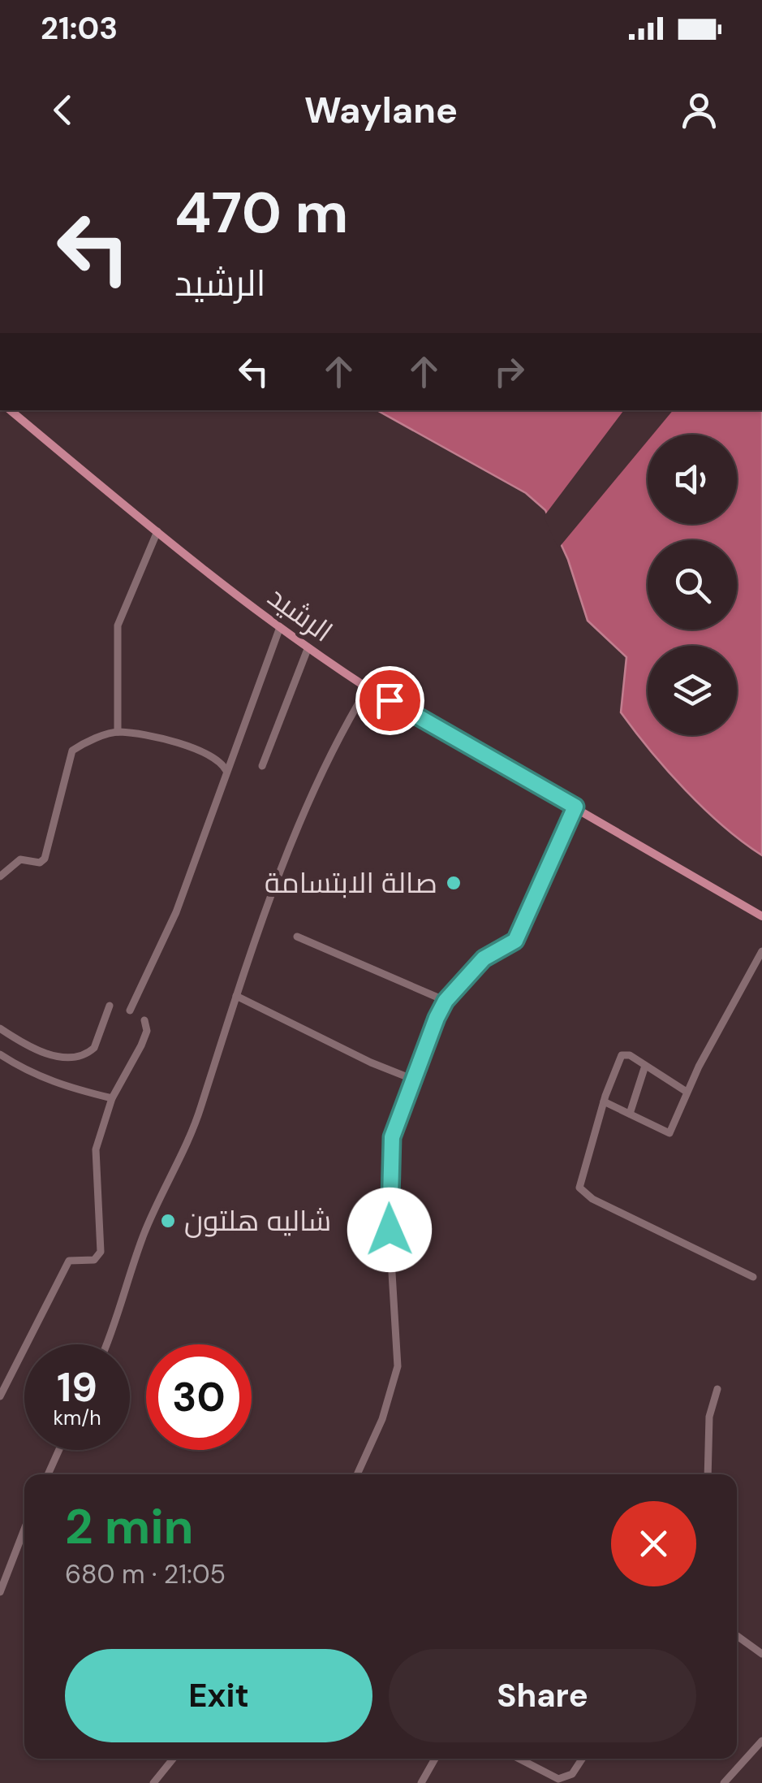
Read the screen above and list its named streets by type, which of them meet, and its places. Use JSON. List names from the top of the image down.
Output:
{
  "streets": {
    "main road": ["الرشيد"]
  },
  "places": ["صالة الابتسامة", "شاليه هلتون"],
  "page": {
    "status": "21:03",
    "header": "Waylane",
    "turn": ["470 m", "الرشيد"],
    "speed": "19 km/h",
    "limit": "30",
    "heading": ["2 min", "680 m · 21:05"],
    "buttons": ["Exit", "Share"]
  }
}
